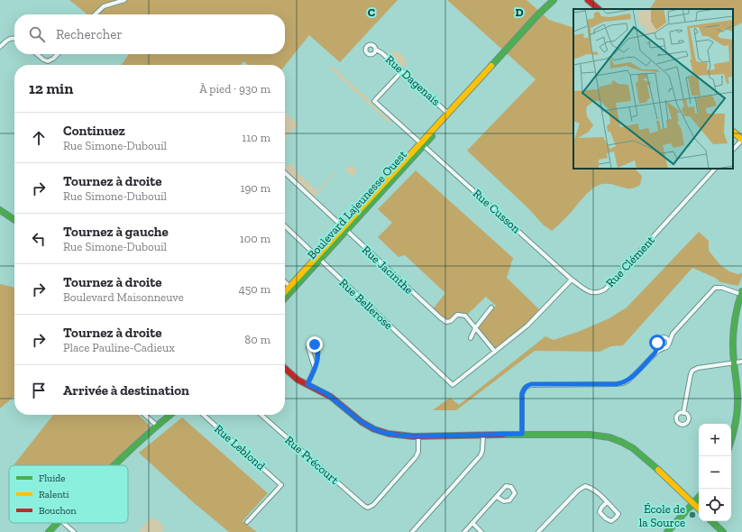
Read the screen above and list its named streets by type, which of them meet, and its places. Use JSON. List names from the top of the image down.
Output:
{
  "streets": {
    "street": [
      "Rue Dagenais",
      "Boulevard Lajeunesse Ouest",
      "Rue Cusson",
      "Rue Clément",
      "Rue Jacinthe",
      "Rue Bellerose",
      "Rue Leblond",
      "Rue Précourt"
    ]
  },
  "crossings": [
    ["Rue Dagenais", "Boulevard Lajeunesse Ouest"],
    ["Rue Dagenais", "Rue Cusson"],
    ["Boulevard Lajeunesse Ouest", "Rue Cusson"],
    ["Boulevard Lajeunesse Ouest", "Rue Jacinthe"],
    ["Boulevard Lajeunesse Ouest", "Rue Bellerose"],
    ["Rue Cusson", "Rue Clément"],
    ["Rue Jacinthe", "Rue Bellerose"]
  ],
  "places": ["École de la Source"],
  "legend": ["Fluide", "Ralenti", "Bouchon"],
  "page": {
    "search": "Rechercher",
    "heading": ["12 min", "À pied · 930 m"],
    "list": [
      ["Continuez", "Rue Simone-Dubouil", "110 m"],
      ["Tournez à droite", "Rue Simone-Dubouil", "190 m"],
      ["Tournez à gauche", "Rue Simone-Dubouil", "100 m"],
      ["Tournez à droite", "Boulevard Maisonneuve", "450 m"],
      ["Tournez à droite", "Place Pauline-Cadieux", "80 m"],
      "Arrivée à destination"
    ],
    "map_buttons": ["+", "−"]
  },
  "grid": {
    "columns": ["C", "D"]
  }
}
